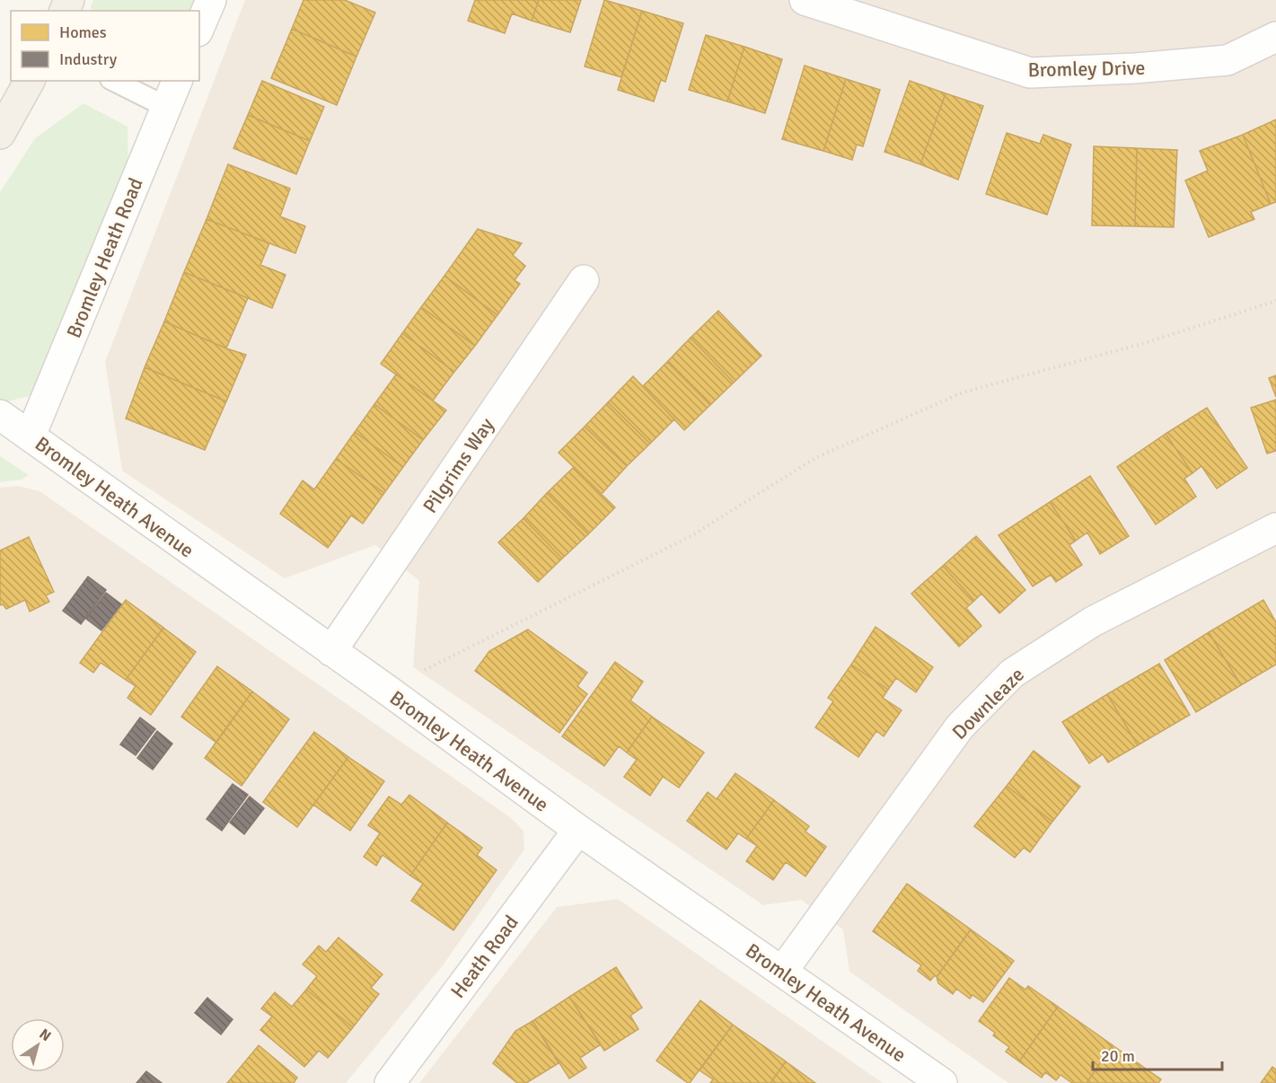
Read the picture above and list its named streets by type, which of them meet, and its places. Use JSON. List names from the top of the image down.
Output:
{
  "streets": {
    "street": [
      "Bromley Drive",
      "Bromley Heath Road",
      "Pilgrims Way",
      "Bromley Heath Avenue",
      "Downleaze",
      "Heath Road"
    ]
  },
  "crossings": [
    ["Bromley Heath Road", "Bromley Heath Avenue"],
    ["Pilgrims Way", "Bromley Heath Avenue"],
    ["Bromley Heath Avenue", "Downleaze"],
    ["Bromley Heath Avenue", "Heath Road"]
  ],
  "legend": ["Homes", "Industry"],
  "scale_bar": "20 m",
  "north": "top right"
}
